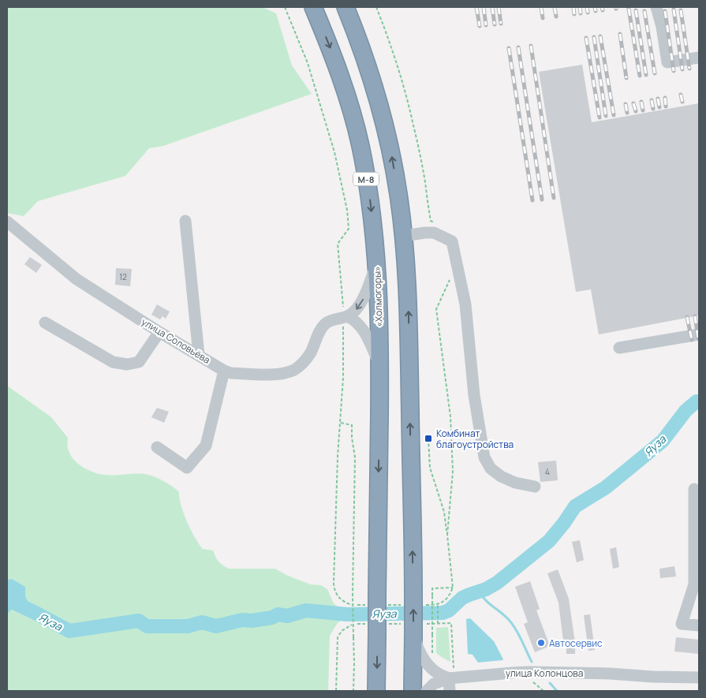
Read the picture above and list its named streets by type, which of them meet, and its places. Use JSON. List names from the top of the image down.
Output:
{
  "streets": {
    "highway": ["М-8", "«Холмогоры»"],
    "street": ["улица Соловьёва", "улица Колонцова"]
  },
  "crossings": [
    ["М-8", "«Холмогоры»"],
    ["«Холмогоры»", "улица Соловьёва"]
  ],
  "water": ["Яуза"],
  "places": {
    "transit": ["Комбинат благоустройства"],
    "other": ["Автосервис"]
  },
  "house_numbers": ["12", "4"]
}
